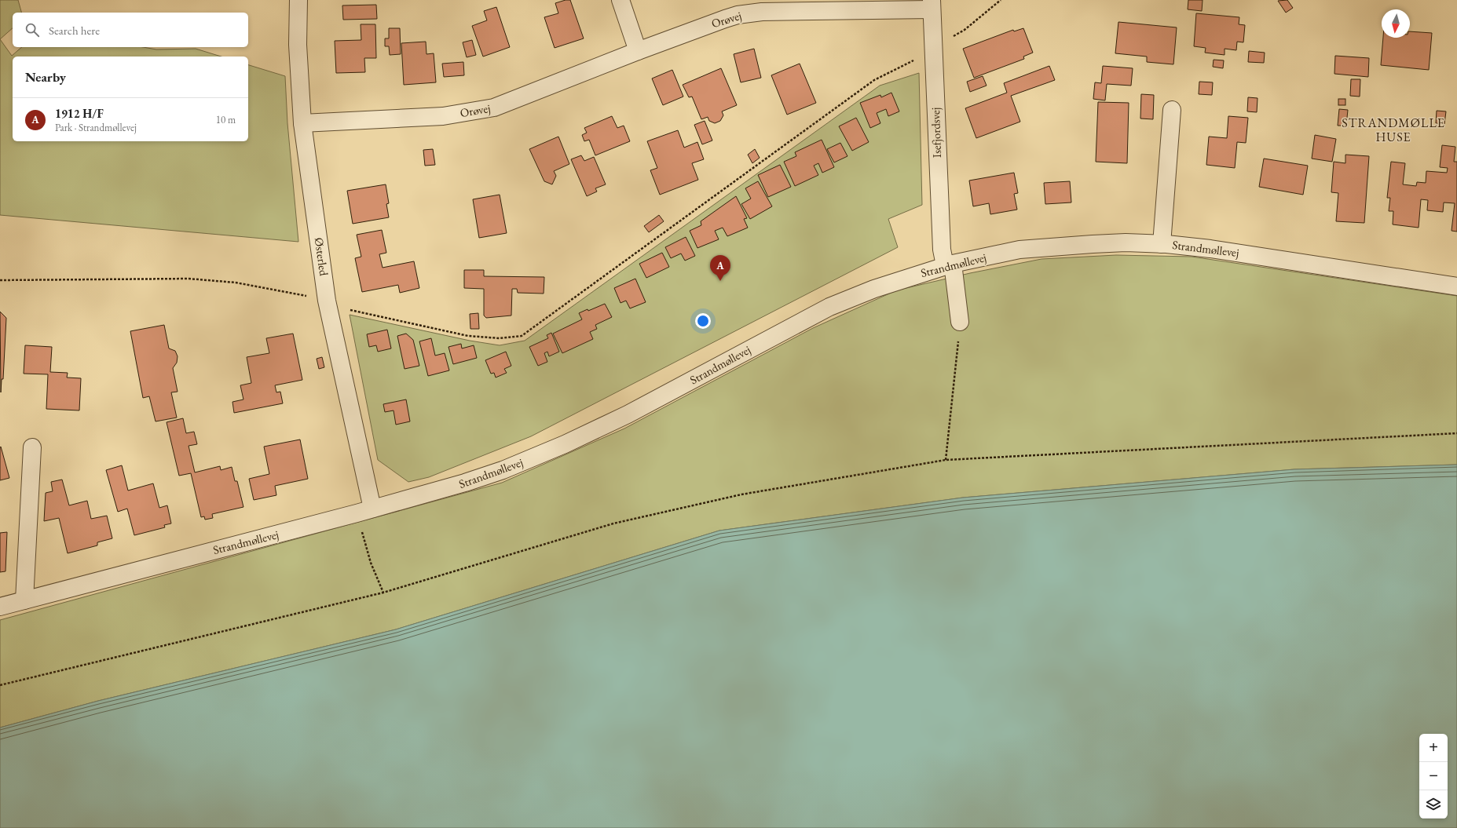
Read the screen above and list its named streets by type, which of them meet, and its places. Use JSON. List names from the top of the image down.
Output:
{
  "streets": {
    "street": [
      "Orøvej",
      "Isefjordsvej",
      "Strandmøllevej",
      "Østerled"
    ]
  },
  "crossings": [
    ["Orøvej", "Isefjordsvej"],
    ["Orøvej", "Østerled"],
    ["Isefjordsvej", "Strandmøllevej"],
    ["Strandmøllevej", "Østerled"]
  ],
  "districts": ["STRANDMØLLE HUSE"],
  "north": "bottom",
  "page": {
    "search": "Search here",
    "heading": "Nearby",
    "list": [
      {
        "mark": "A",
        "name": "1912 H/F",
        "note": "Park · Strandmøllevej",
        "value": "10 m"
      }
    ],
    "pins": "A",
    "map_buttons": ["+", "−"]
  }
}
